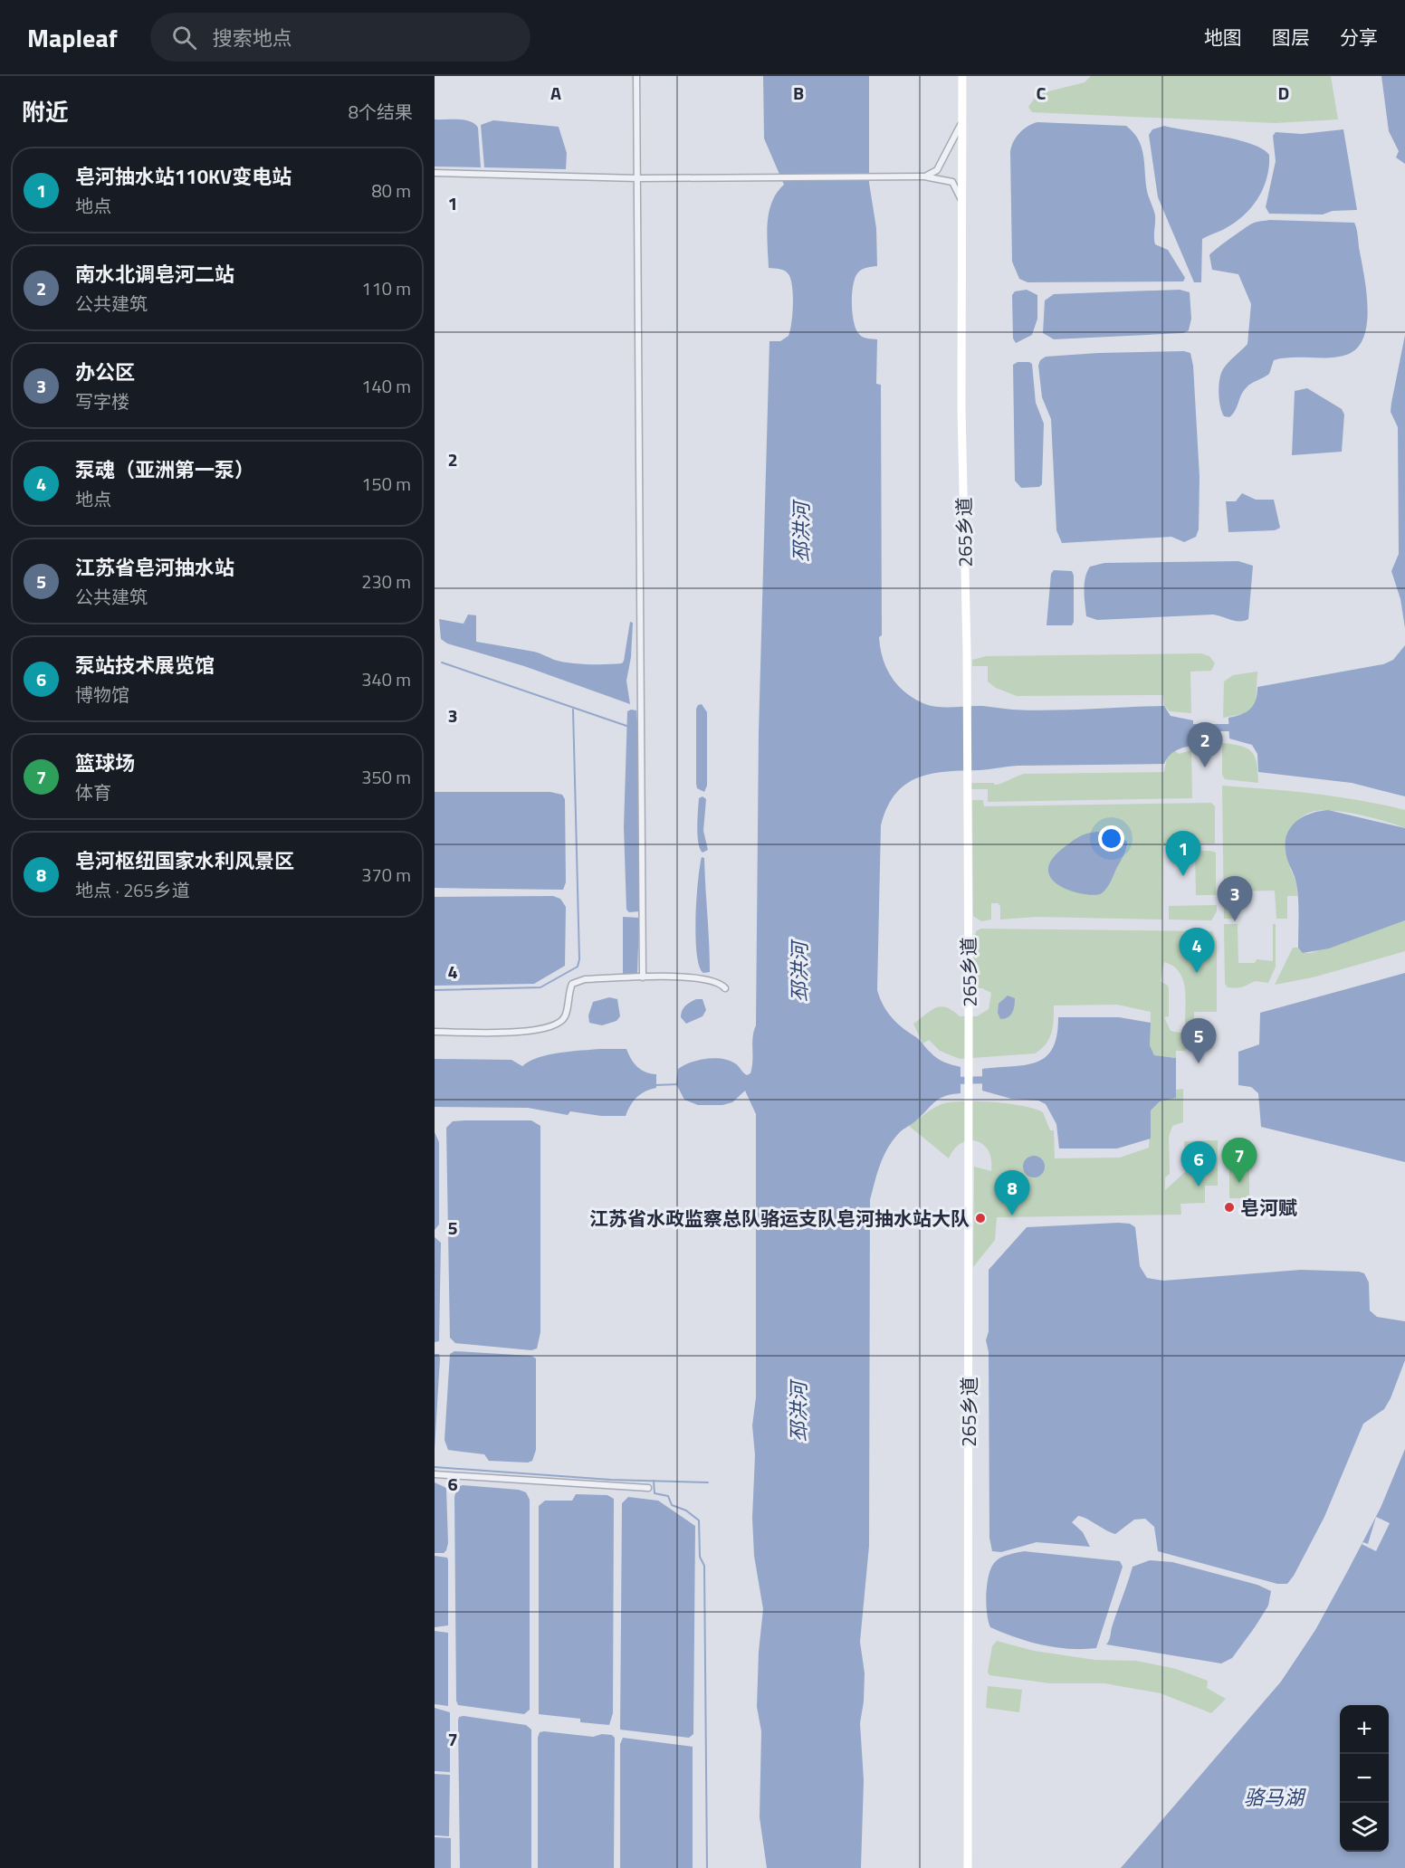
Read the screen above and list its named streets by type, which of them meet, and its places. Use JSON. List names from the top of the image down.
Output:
{
  "streets": {
    "street": ["265乡道"]
  },
  "water": ["邳洪河", "骆马湖"],
  "places": ["皂河赋", "江苏省水政监察总队骆运支队皂河抽水站大队"],
  "page": {
    "header": "Mapleaf",
    "search": "搜索地点",
    "nav": ["地图", "图层", "分享"],
    "heading": ["附近", "8个结果"],
    "list": [
      {
        "mark": "1",
        "name": "皂河抽水站110KV变电站",
        "note": "地点",
        "value": "80 m"
      },
      {
        "mark": "2",
        "name": "南水北调皂河二站",
        "note": "公共建筑",
        "value": "110 m"
      },
      {
        "mark": "3",
        "name": "办公区",
        "note": "写字楼",
        "value": "140 m"
      },
      {
        "mark": "4",
        "name": "泵魂（亚洲第一泵）",
        "note": "地点",
        "value": "150 m"
      },
      {
        "mark": "5",
        "name": "江苏省皂河抽水站",
        "note": "公共建筑",
        "value": "230 m"
      },
      {
        "mark": "6",
        "name": "泵站技术展览馆",
        "note": "博物馆",
        "value": "340 m"
      },
      {
        "mark": "7",
        "name": "篮球场",
        "note": "体育",
        "value": "350 m"
      },
      {
        "mark": "8",
        "name": "皂河枢纽国家水利风景区",
        "note": "地点 · 265乡道",
        "value": "370 m"
      }
    ],
    "pins": [
      "2",
      "1",
      "3",
      "4",
      "5",
      "7",
      "6",
      "8"
    ],
    "map_buttons": ["+", "−"]
  },
  "grid": {
    "columns": [
      "A",
      "B",
      "C",
      "D"
    ],
    "rows": [
      "1",
      "2",
      "3",
      "4",
      "5",
      "6",
      "7"
    ]
  }
}
